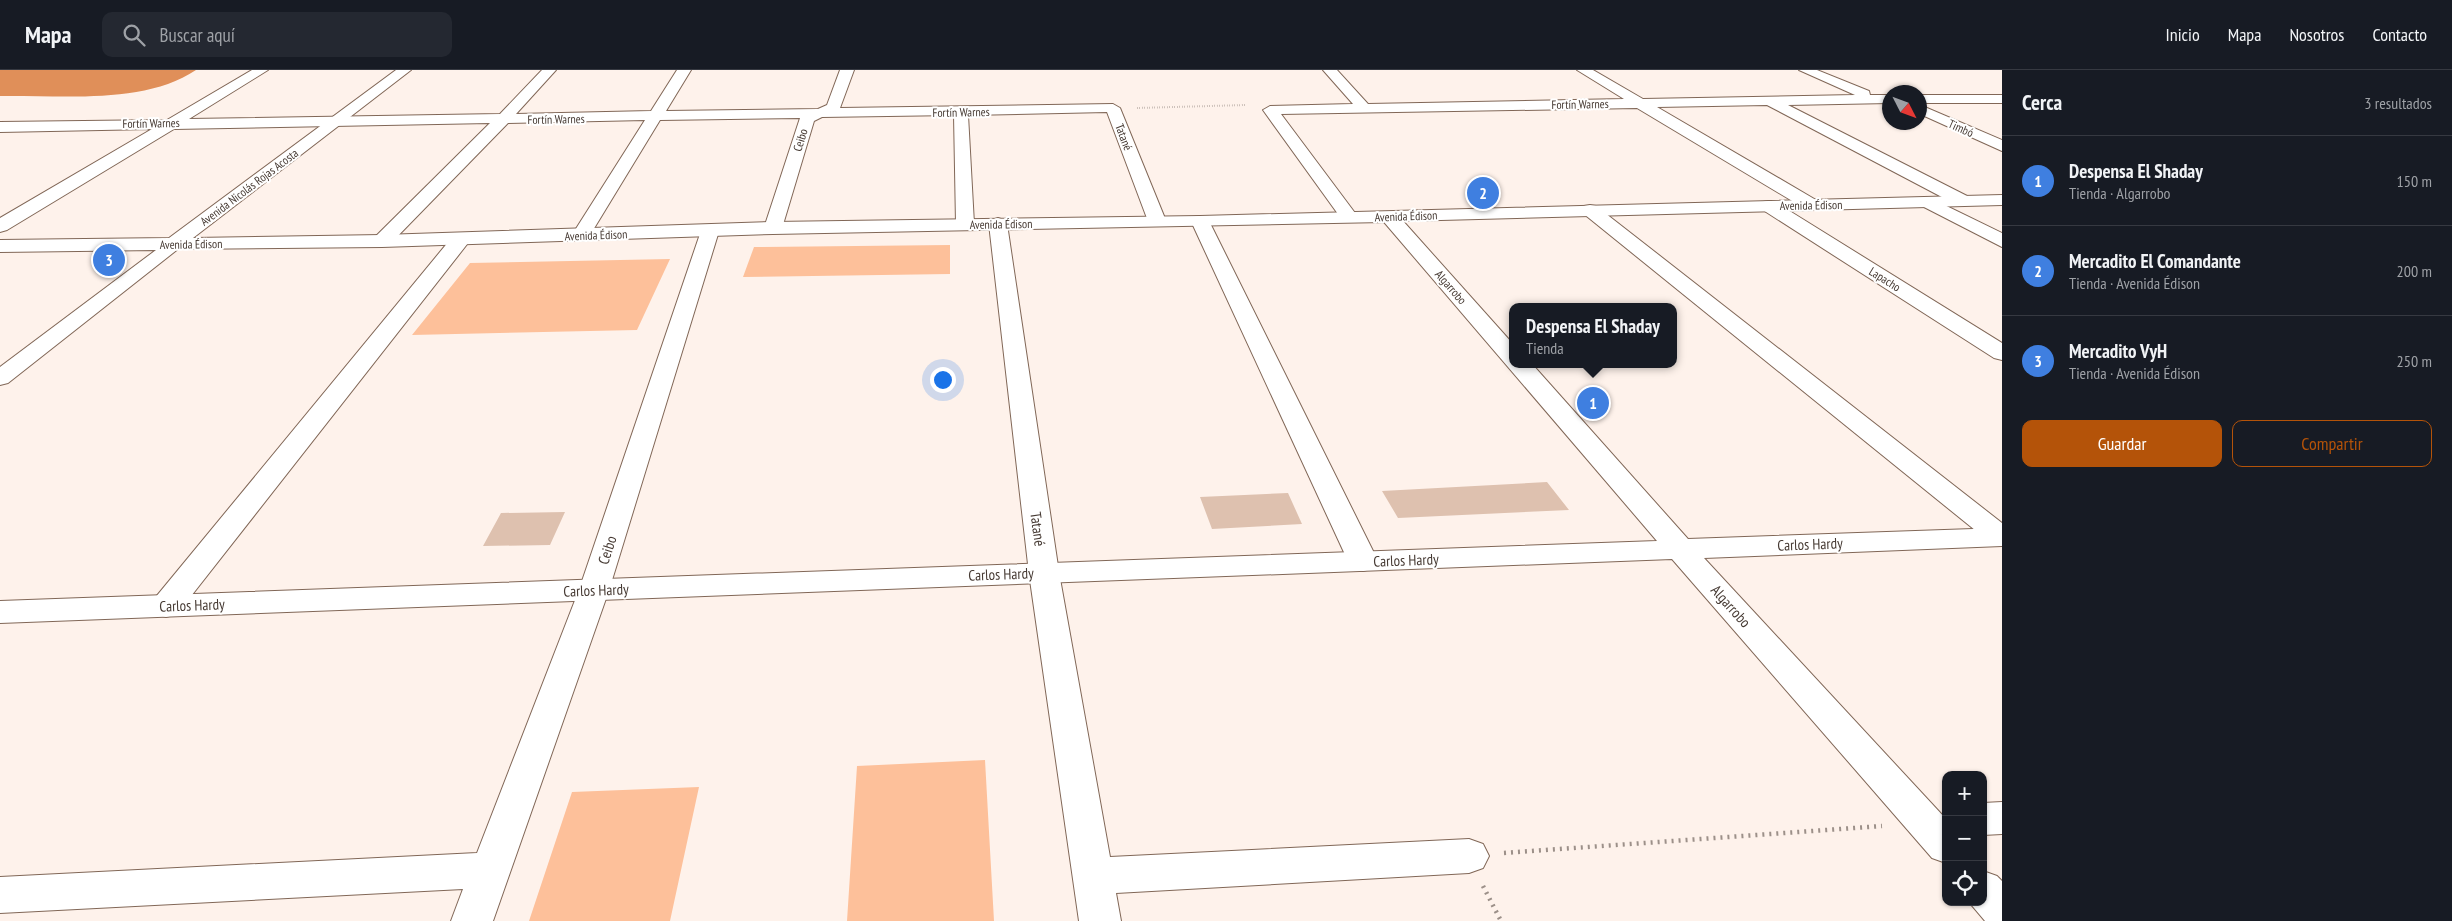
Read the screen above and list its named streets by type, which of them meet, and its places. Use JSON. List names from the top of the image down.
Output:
{
  "streets": {
    "street": [
      "Fortín Warnes",
      "Timbó",
      "Tatané",
      "Ceibo",
      "Avenida Nicolás Rojas Acosta",
      "Avenida Édison",
      "Lapacho",
      "Algarrobo",
      "Carlos Hardy"
    ]
  },
  "crossings": [
    ["Fortín Warnes", "Tatané"],
    ["Fortín Warnes", "Ceibo"],
    ["Fortín Warnes", "Avenida Nicolás Rojas Acosta"],
    ["Tatané", "Avenida Édison"],
    ["Tatané", "Carlos Hardy"],
    ["Ceibo", "Avenida Édison"],
    ["Ceibo", "Carlos Hardy"],
    ["Avenida Nicolás Rojas Acosta", "Avenida Édison"],
    ["Avenida Édison", "Lapacho"],
    ["Avenida Édison", "Algarrobo"],
    ["Algarrobo", "Carlos Hardy"]
  ],
  "north": "bottom right",
  "page": {
    "header": "Mapa",
    "search": "Buscar aquí",
    "nav": [
      "Inicio",
      "Mapa",
      "Nosotros",
      "Contacto"
    ],
    "heading": ["Cerca", "3 resultados"],
    "list": [
      {
        "mark": "1",
        "name": "Despensa El Shaday",
        "note": "Tienda · Algarrobo",
        "value": "150 m"
      },
      {
        "mark": "2",
        "name": "Mercadito El Comandante",
        "note": "Tienda · Avenida Édison",
        "value": "200 m"
      },
      {
        "mark": "3",
        "name": "Mercadito VyH",
        "note": "Tienda · Avenida Édison",
        "value": "250 m"
      }
    ],
    "pins": ["2", "3", "1"],
    "popup": ["Despensa El Shaday", "Tienda"],
    "buttons": ["Guardar", "Compartir"],
    "map_buttons": ["+", "−"]
  }
}
